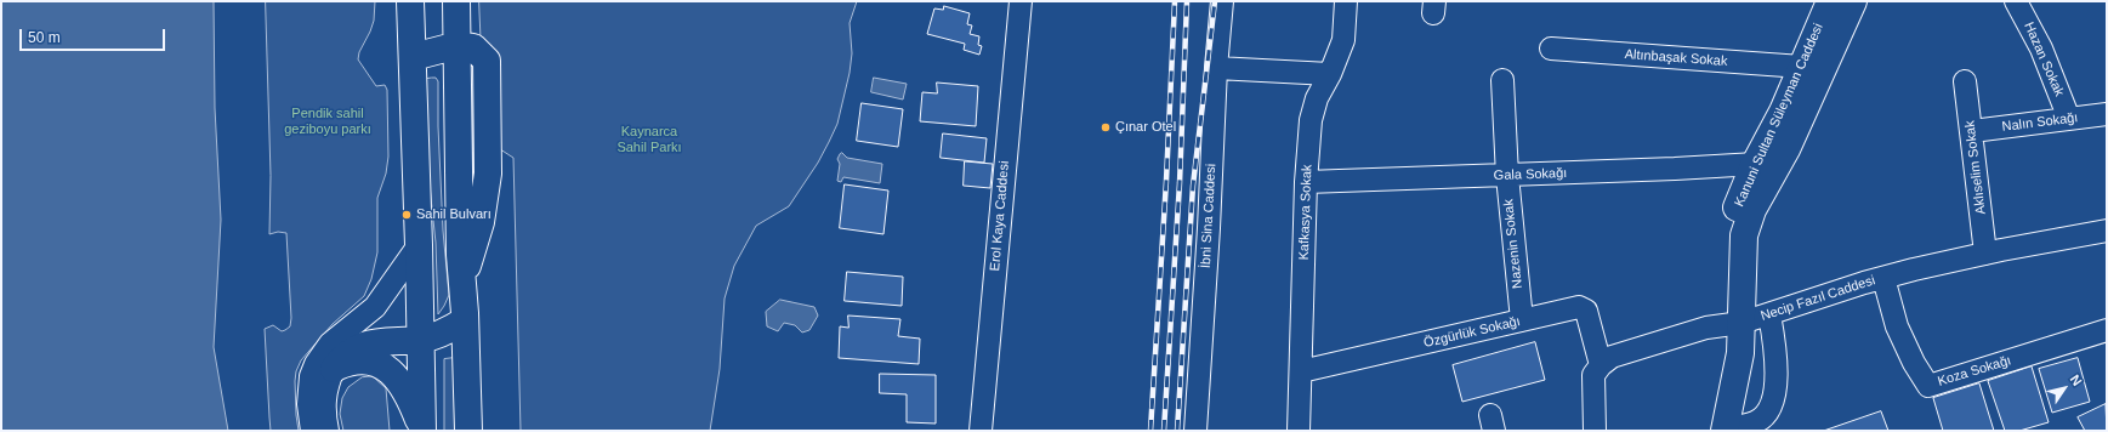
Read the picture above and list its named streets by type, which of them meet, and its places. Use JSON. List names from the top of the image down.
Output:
{
  "streets": {
    "main road": ["Kanuni Sultan Süleyman Caddesi"],
    "street": [
      "Altınbaşak Sokak",
      "Hazan Sokak",
      "Nalın Sokağı",
      "Aklıselim Sokak",
      "Gala Sokağı",
      "Kafkasya Sokak",
      "Erol Kaya Caddesi",
      "İbni Sina Caddesi",
      "Nazenin Sokak",
      "Necip Fazıl Caddesi",
      "Özgürlük Sokağı",
      "Koza Sokağı"
    ]
  },
  "crossings": [
    ["Altınbaşak Sokak", "Kanuni Sultan Süleyman Caddesi"],
    ["Hazan Sokak", "Nalın Sokağı"],
    ["Kanuni Sultan Süleyman Caddesi", "Gala Sokağı"],
    ["Kanuni Sultan Süleyman Caddesi", "Necip Fazıl Caddesi"],
    ["Nalın Sokağı", "Aklıselim Sokak"],
    ["Aklıselim Sokak", "Necip Fazıl Caddesi"],
    ["Gala Sokağı", "Kafkasya Sokak"],
    ["Gala Sokağı", "Nazenin Sokak"],
    ["Kafkasya Sokak", "Özgürlük Sokağı"],
    ["Nazenin Sokak", "Özgürlük Sokağı"],
    ["Necip Fazıl Caddesi", "Özgürlük Sokağı"],
    ["Necip Fazıl Caddesi", "Koza Sokağı"]
  ],
  "parks": ["Pendik sahil geziboyu parkı", "Kaynarca Sahil Parkı"],
  "places": ["Çınar Otel", "Sahil Bulvarı"],
  "scale_bar": "50 m",
  "north": "top right"
}
